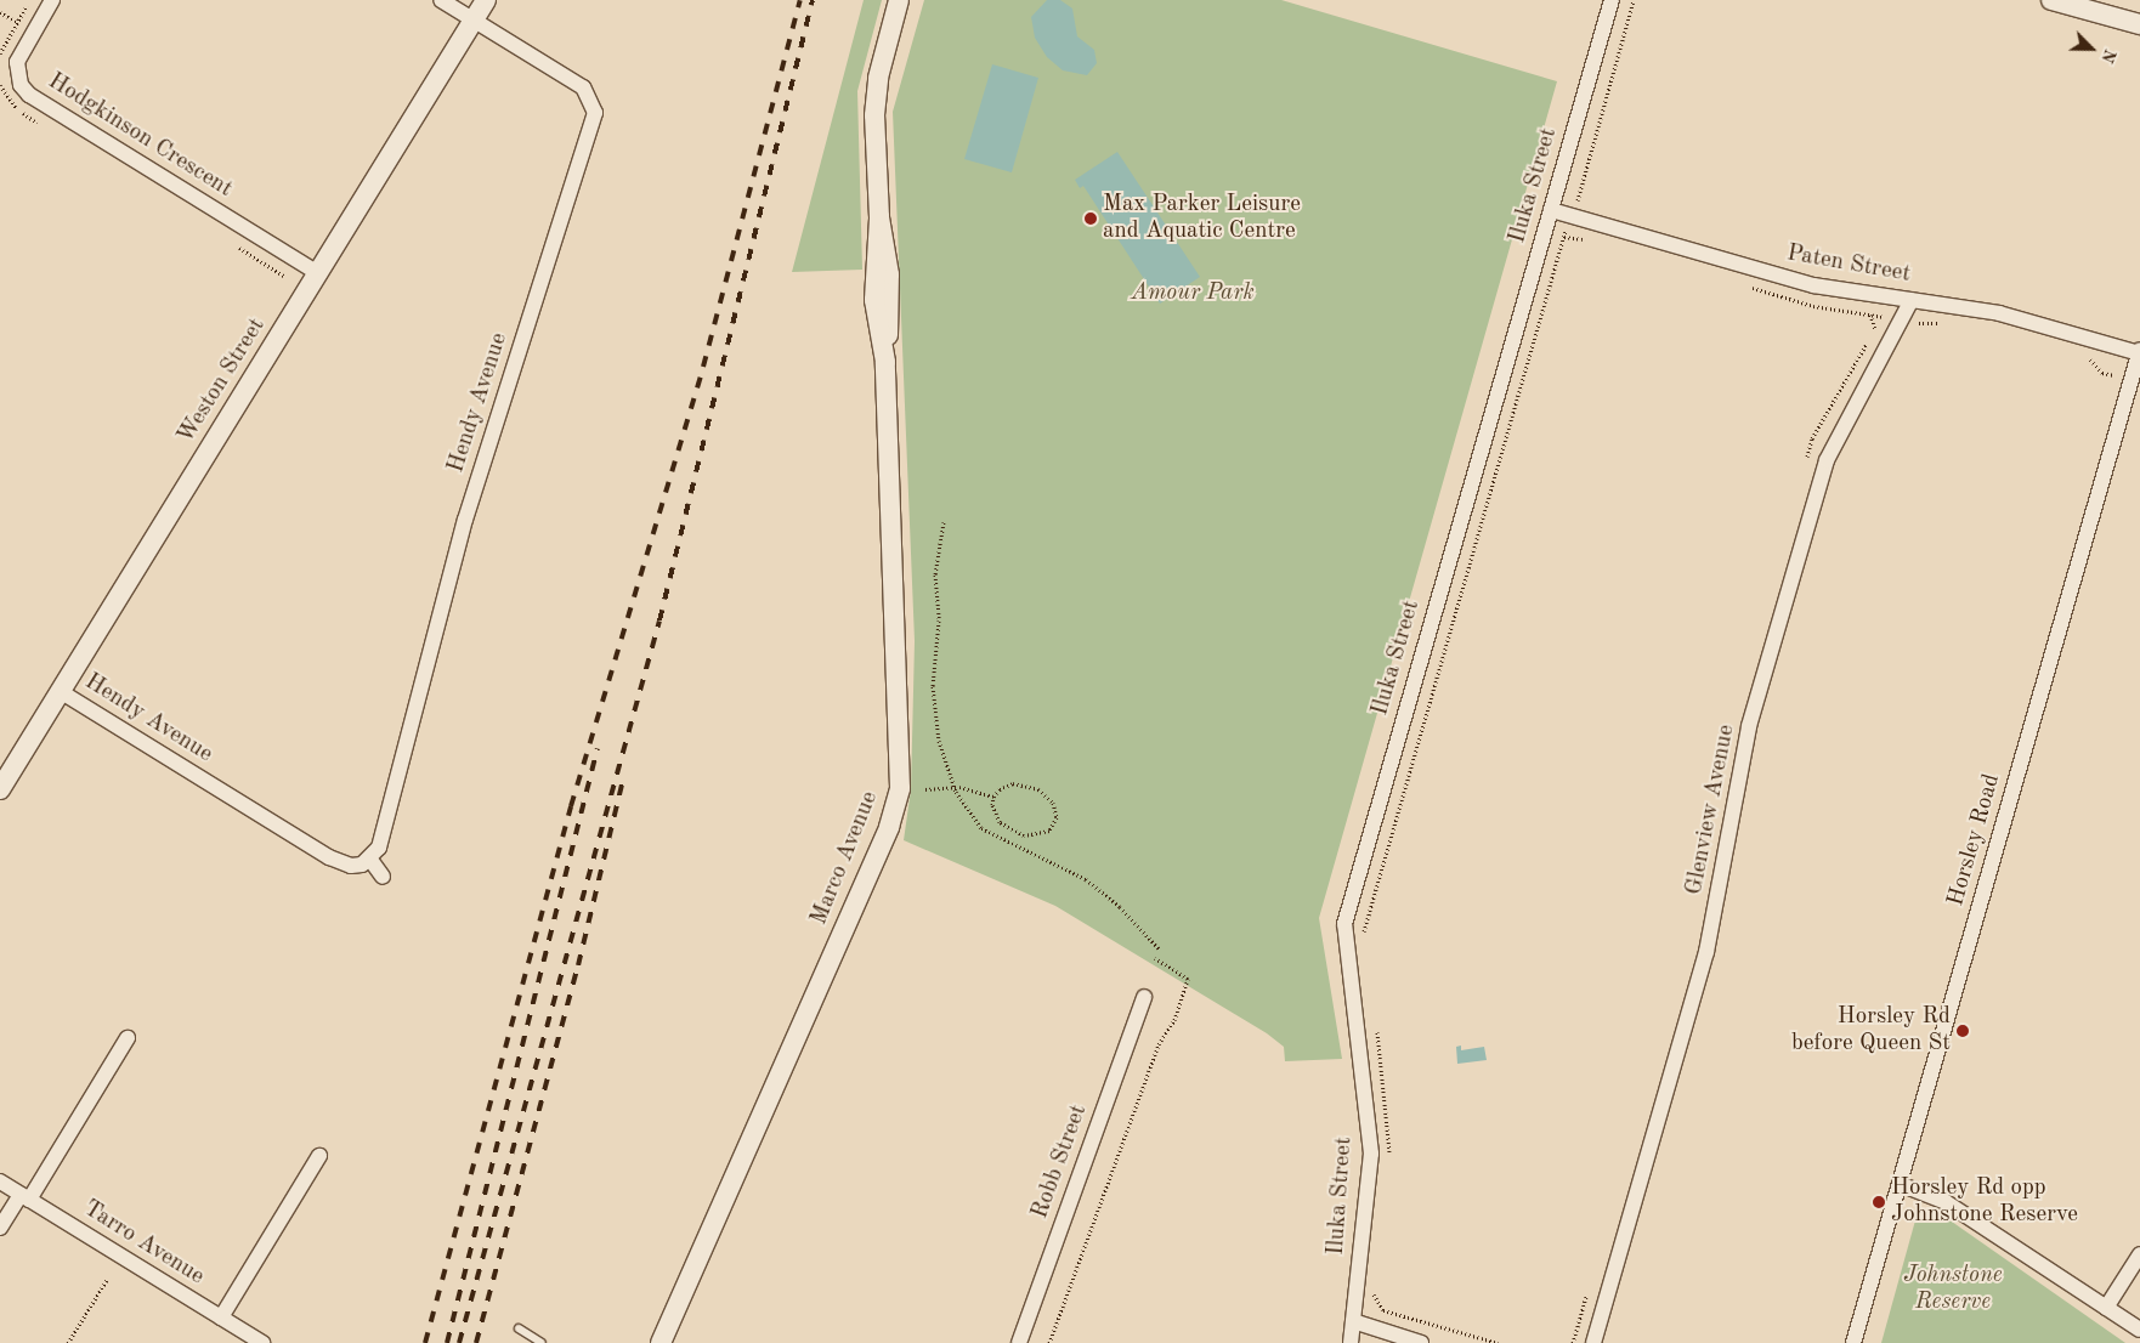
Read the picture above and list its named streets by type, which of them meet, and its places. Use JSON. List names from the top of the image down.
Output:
{
  "streets": {
    "street": [
      "Hodgkinson Crescent",
      "Iluka Street",
      "Paten Street",
      "Weston Street",
      "Hendy Avenue",
      "Glenview Avenue",
      "Horsley Road",
      "Marco Avenue",
      "Robb Street",
      "Tarro Avenue"
    ]
  },
  "crossings": [
    ["Hodgkinson Crescent", "Weston Street"],
    ["Iluka Street", "Paten Street"],
    ["Paten Street", "Glenview Avenue"],
    ["Paten Street", "Horsley Road"],
    ["Weston Street", "Hendy Avenue"]
  ],
  "parks": ["Amour Park", "Johnstone Reserve"],
  "places": ["Max Parker Leisure and Aquatic Centre", "Horsley Rd before Queen St", "Horsley Rd opp Johnstone Reserve"],
  "north": "bottom right"
}
